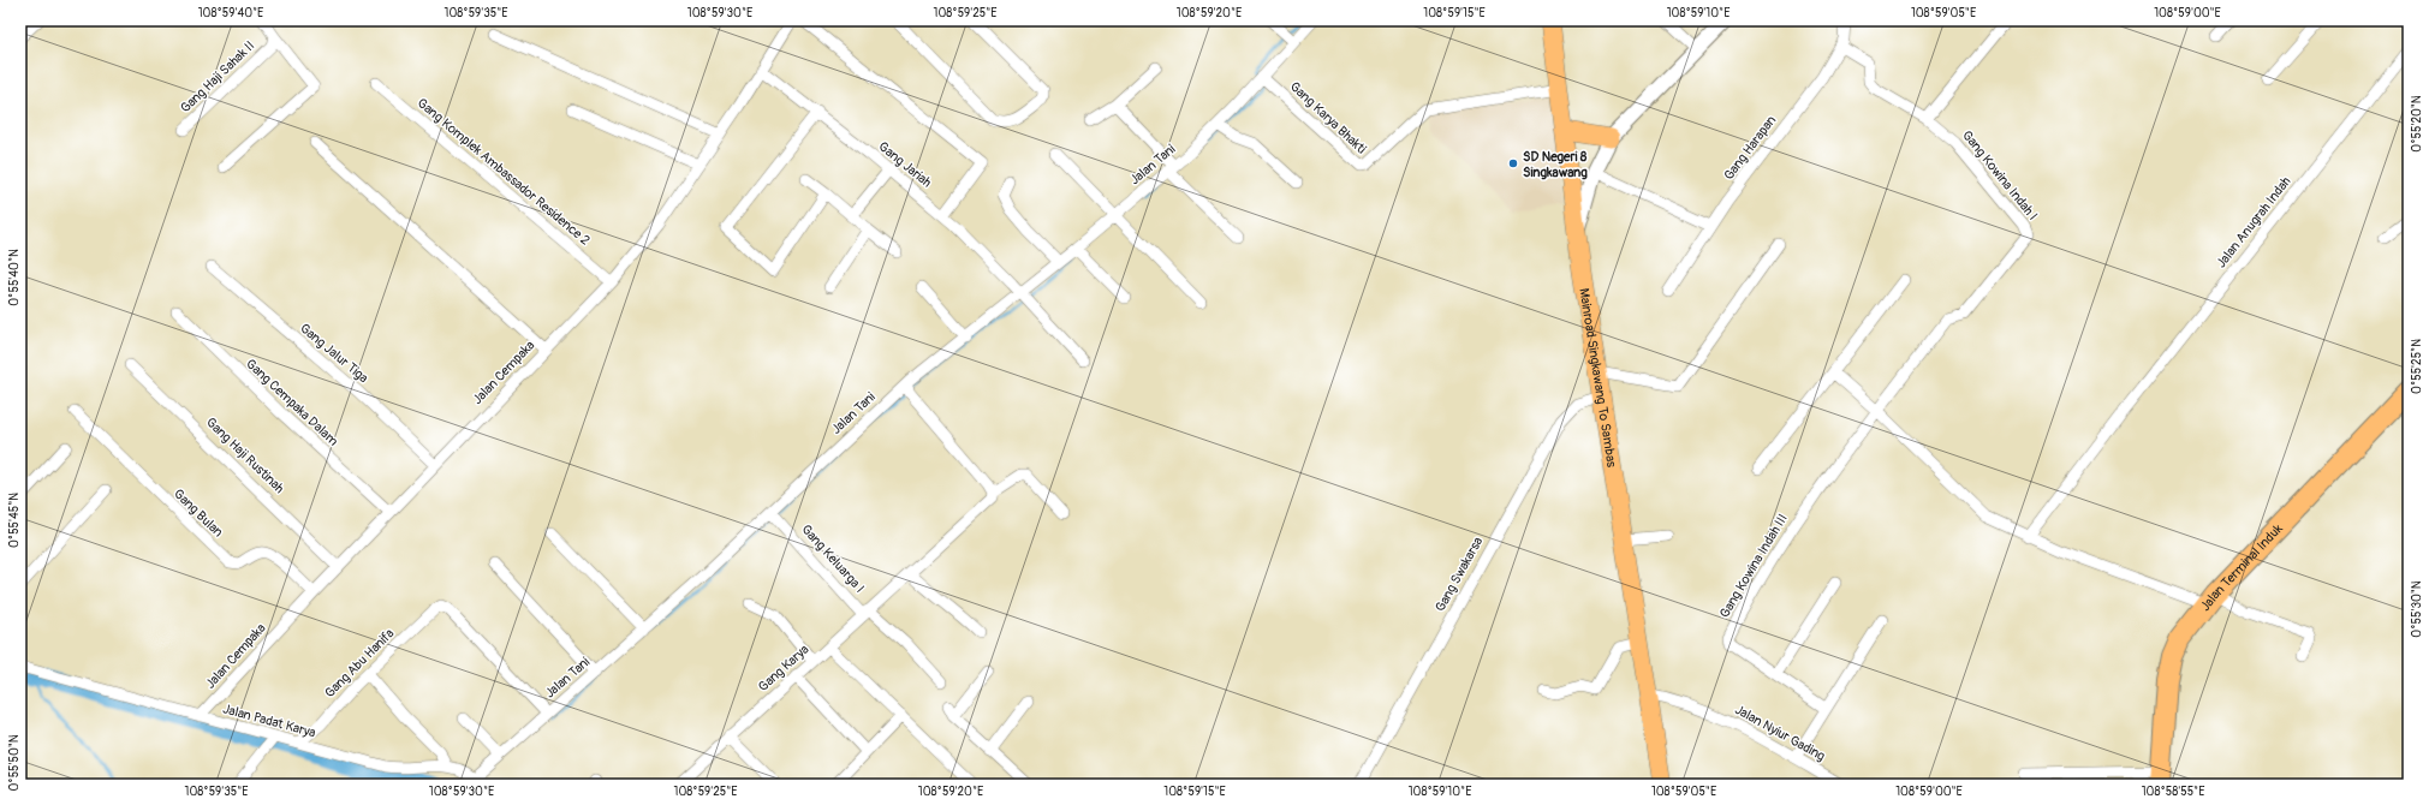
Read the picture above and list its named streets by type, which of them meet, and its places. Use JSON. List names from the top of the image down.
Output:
{
  "streets": {
    "highway": ["Jalan Terminal Induk"],
    "main road": ["Mainroad Singkawang To Sambas"],
    "street": [
      "Gang Haji Sahak II",
      "Gang Karya Bhakti",
      "Gang Harapan",
      "Gang Jariah",
      "Jalan Tani",
      "Gang Komplek Ambassador Residence 2",
      "Gang Kowina Indah I",
      "Jalan Anugrah Indah",
      "Gang Jalur Tiga",
      "Jalan Cempaka",
      "Gang Cempaka Dalam",
      "Gang Haji Rustinah",
      "Gang Bulan",
      "Gang Keluarga I",
      "Gang Kowina Indah III",
      "Gang Swakarsa",
      "Gang Abu Hanifa",
      "Gang Karya",
      "Jalan Padat Karya",
      "Jalan Nyiur Gading"
    ]
  },
  "crossings": [
    ["Gang Karya Bhakti", "Jalan Tani"],
    ["Gang Harapan", "Gang Kowina Indah I"],
    ["Gang Jariah", "Jalan Tani"],
    ["Gang Jariah", "Jalan Cempaka"],
    ["Jalan Tani", "Gang Keluarga I"],
    ["Jalan Tani", "Gang Abu Hanifa"],
    ["Jalan Tani", "Jalan Padat Karya"],
    ["Gang Komplek Ambassador Residence 2", "Jalan Cempaka"],
    ["Gang Kowina Indah I", "Gang Kowina Indah III"],
    ["Gang Jalur Tiga", "Jalan Cempaka"],
    ["Jalan Cempaka", "Gang Cempaka Dalam"],
    ["Jalan Cempaka", "Gang Haji Rustinah"],
    ["Jalan Cempaka", "Gang Bulan"],
    ["Jalan Cempaka", "Jalan Padat Karya"],
    ["Mainroad Singkawang To Sambas", "Gang Swakarsa"],
    ["Mainroad Singkawang To Sambas", "Jalan Nyiur Gading"],
    ["Gang Keluarga I", "Gang Karya"],
    ["Gang Abu Hanifa", "Jalan Padat Karya"]
  ],
  "places": ["SD Negeri 8 Singkawang"],
  "coordinates": [
    "108°59'40\"E",
    "108°59'35\"E",
    "108°59'30\"E",
    "108°59'25\"E",
    "108°59'20\"E",
    "108°59'15\"E",
    "108°59'10\"E",
    "108°59'05\"E",
    "108°59'00\"E",
    "0°55'20\"N",
    "0°55'40\"N",
    "0°55'25\"N",
    "0°55'45\"N",
    "0°55'30\"N",
    "0°55'50\"N",
    "108°58'55\"E"
  ]
}
